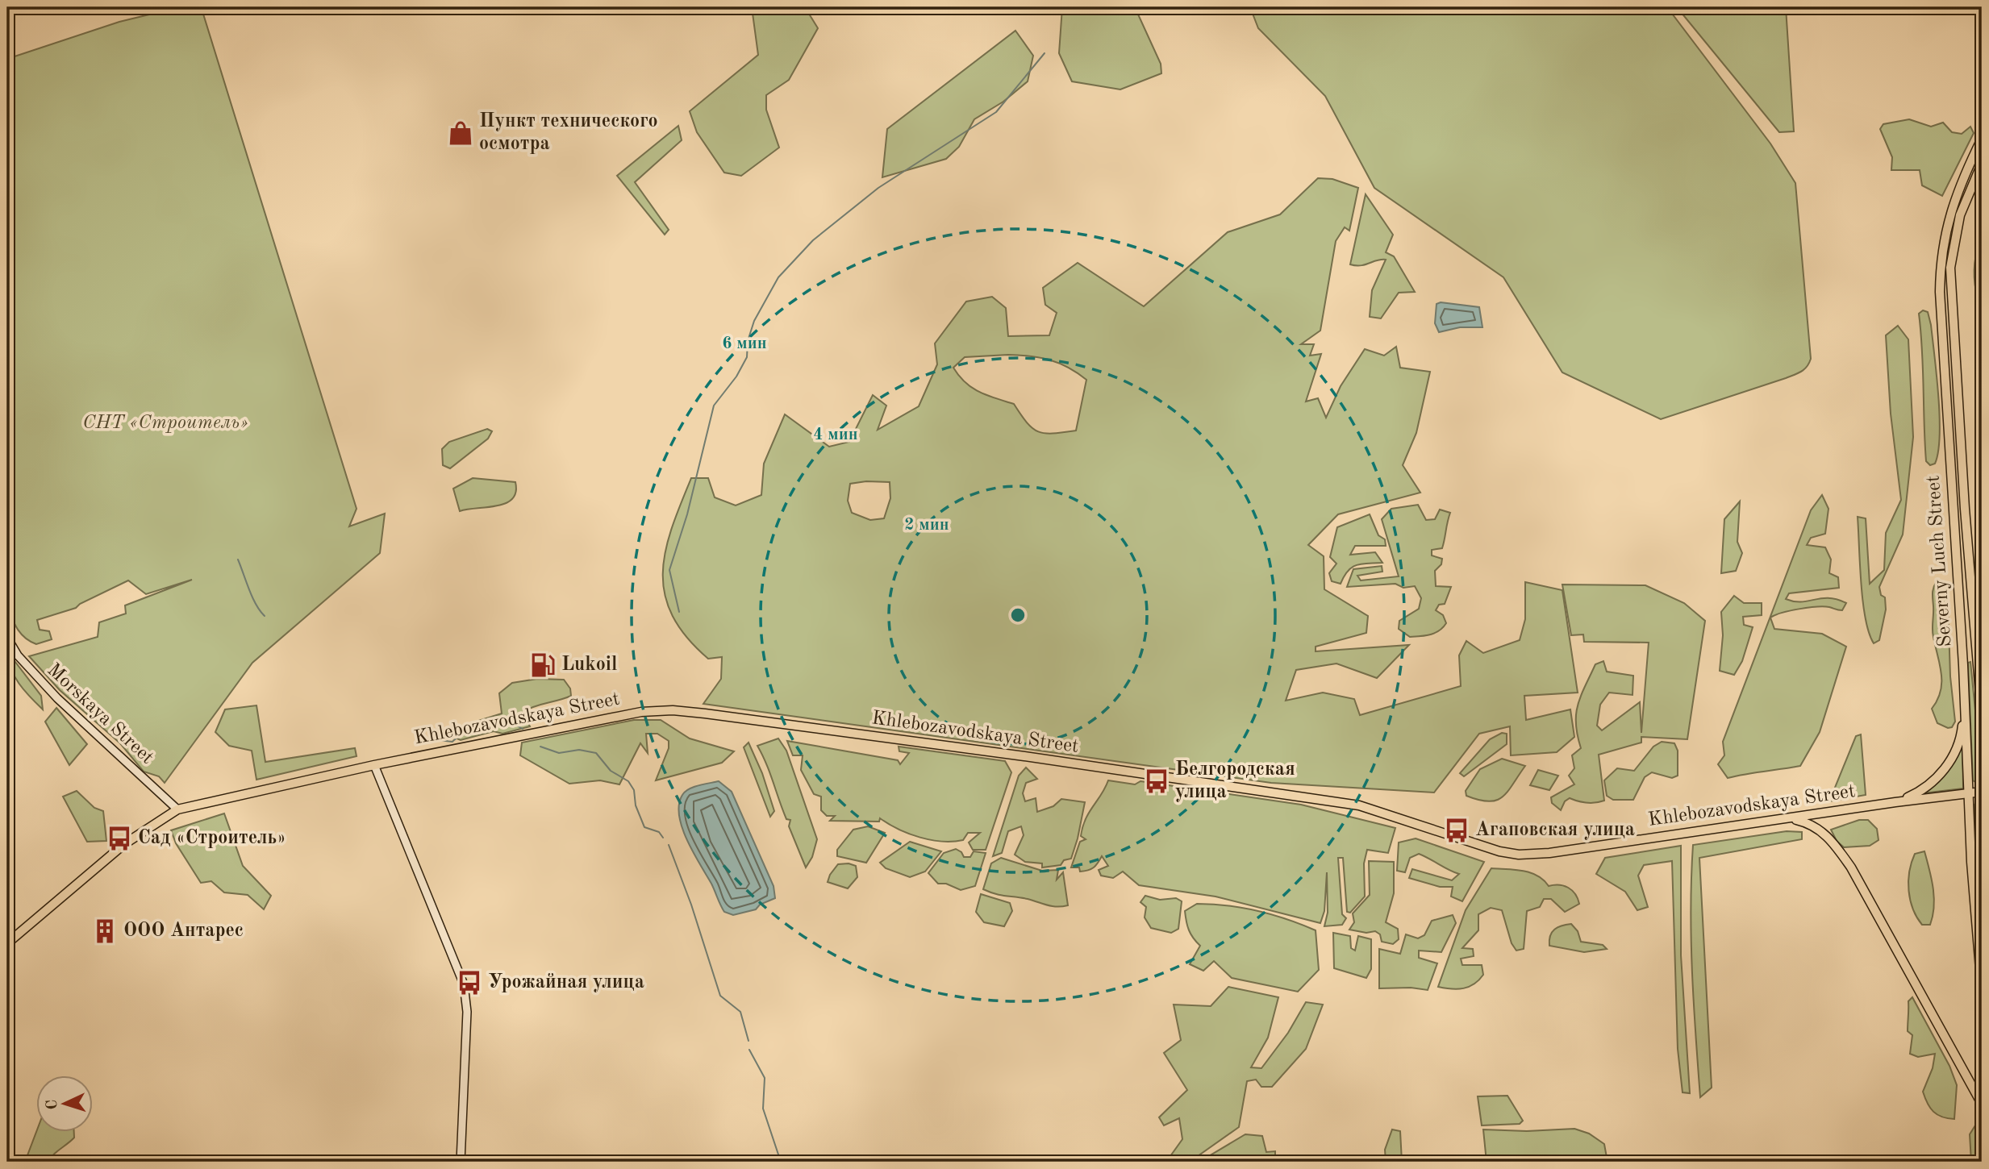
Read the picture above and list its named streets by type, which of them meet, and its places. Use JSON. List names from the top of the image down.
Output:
{
  "streets": {
    "main road": ["Severny Luch Street", "Morskaya Street", "Khlebozavodskaya Street"]
  },
  "crossings": [
    ["Severny Luch Street", "Khlebozavodskaya Street"],
    ["Morskaya Street", "Khlebozavodskaya Street"]
  ],
  "parks": ["СНТ «Строитель»"],
  "places": {
    "shop": ["Пункт технического осмотра"],
    "fuel station": ["Lukoil"],
    "bus stop": [
      "Белгородская улица",
      "Агаповская улица",
      "Сад «Строитель»",
      "Урожайная улица"
    ],
    "building": ["ООО Антарес"]
  },
  "north": "left",
  "rings": ["6 мин", "4 мин", "2 мин"]
}
